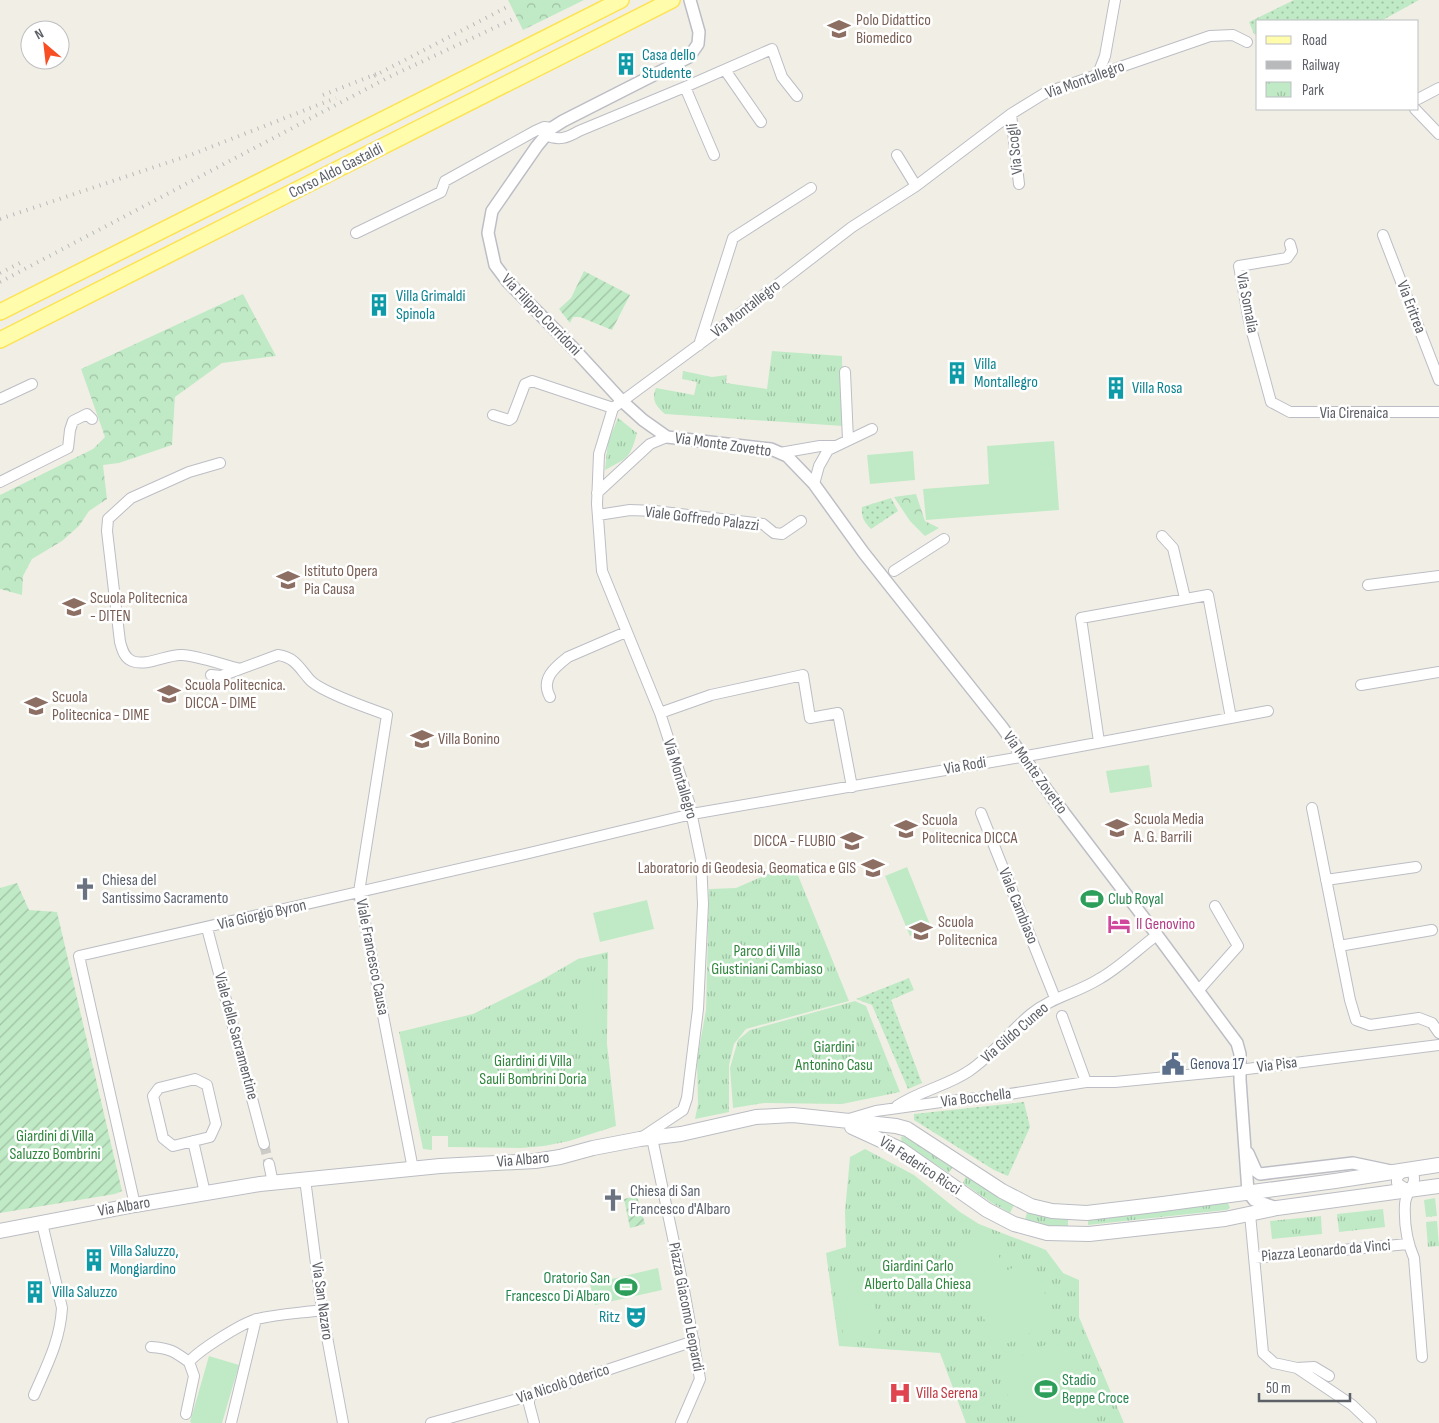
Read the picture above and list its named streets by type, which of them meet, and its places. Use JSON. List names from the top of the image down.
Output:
{
  "streets": {
    "main road": ["Corso Aldo Gastaldi", "Via Albaro", "Via Federico Ricci"],
    "street": [
      "Via Montallegro",
      "Via Scogli",
      "Via Somalia",
      "Via Eritrea",
      "Via Filippo Corridoni",
      "Via Cirenaica",
      "Via Monte Zovetto",
      "Viale Goffredo Palazzi",
      "Via Rodi",
      "Viale Cambiaso",
      "Via Giorgio Byron",
      "Viale Francesco Causa",
      "Via Gildo Cuneo",
      "Viale delle Sacramentine",
      "Via Pisa",
      "Via Bocchella",
      "Piazza Leonardo da Vinci",
      "Via San Nazaro",
      "Piazza Giacomo Leopardi",
      "Via Nicolò Oderico"
    ]
  },
  "crossings": [
    ["Via Montallegro", "Via Scogli"],
    ["Via Montallegro", "Via Monte Zovetto"],
    ["Via Montallegro", "Viale Goffredo Palazzi"],
    ["Via Montallegro", "Via Rodi"],
    ["Via Montallegro", "Via Giorgio Byron"],
    ["Via Montallegro", "Via Albaro"],
    ["Via Montallegro", "Piazza Giacomo Leopardi"],
    ["Via Somalia", "Via Cirenaica"],
    ["Via Filippo Corridoni", "Via Monte Zovetto"],
    ["Via Monte Zovetto", "Via Rodi"],
    ["Via Monte Zovetto", "Via Gildo Cuneo"],
    ["Via Monte Zovetto", "Via Pisa"],
    ["Via Rodi", "Via Giorgio Byron"],
    ["Viale Cambiaso", "Via Gildo Cuneo"],
    ["Via Giorgio Byron", "Viale Francesco Causa"],
    ["Via Giorgio Byron", "Viale delle Sacramentine"],
    ["Via Giorgio Byron", "Via Albaro"],
    ["Viale Francesco Causa", "Via Albaro"],
    ["Via Gildo Cuneo", "Via Bocchella"],
    ["Via Pisa", "Via Bocchella"],
    ["Via Bocchella", "Via Albaro"],
    ["Via Bocchella", "Via Federico Ricci"],
    ["Via Albaro", "Via Federico Ricci"],
    ["Via Albaro", "Via San Nazaro"],
    ["Via Albaro", "Piazza Giacomo Leopardi"],
    ["Via Federico Ricci", "Piazza Leonardo da Vinci"],
    ["Piazza Giacomo Leopardi", "Via Nicolò Oderico"]
  ],
  "parks": [
    "Parco di Villa Giustiniani Cambiaso",
    "Giardini Antonino Casu",
    "Giardini di Villa Sauli Bombrini Doria",
    "Giardini di Villa Saluzzo Bombrini",
    "Giardini Carlo Alberto Dalla Chiesa"
  ],
  "places": {
    "school or university": [
      "Polo Didattico Biomedico",
      "Istituto Opera Pia Causa",
      "Scuola Politecnica - DITEN",
      "Scuola Politecnica. DICCA - DIME",
      "Scuola Politecnica - DIME",
      "Villa Bonino",
      "Scuola Media A. G. Barrili",
      "Scuola Politecnica DICCA",
      "DICCA - FLUBIO",
      "Laboratorio di Geodesia, Geomatica e GIS",
      "Scuola Politecnica"
    ],
    "building": [
      "Casa dello Studente",
      "Villa Grimaldi Spinola",
      "Villa Montallegro",
      "Villa Rosa",
      "Villa Saluzzo, Mongiardino",
      "Villa Saluzzo"
    ],
    "church": ["Chiesa del Santissimo Sacramento", "Chiesa di San Francesco d'Albaro"],
    "sports": ["Club Royal", "Oratorio San Francesco Di Albaro", "Stadio Beppe Croce"],
    "hotel": ["Il Genovino"],
    "public building": ["Genova 17"],
    "theatre": ["Ritz"],
    "hospital": ["Villa Serena"]
  },
  "legend": ["Road", "Railway", "Park"],
  "scale_bar": "50 m",
  "north": "top left"
}
